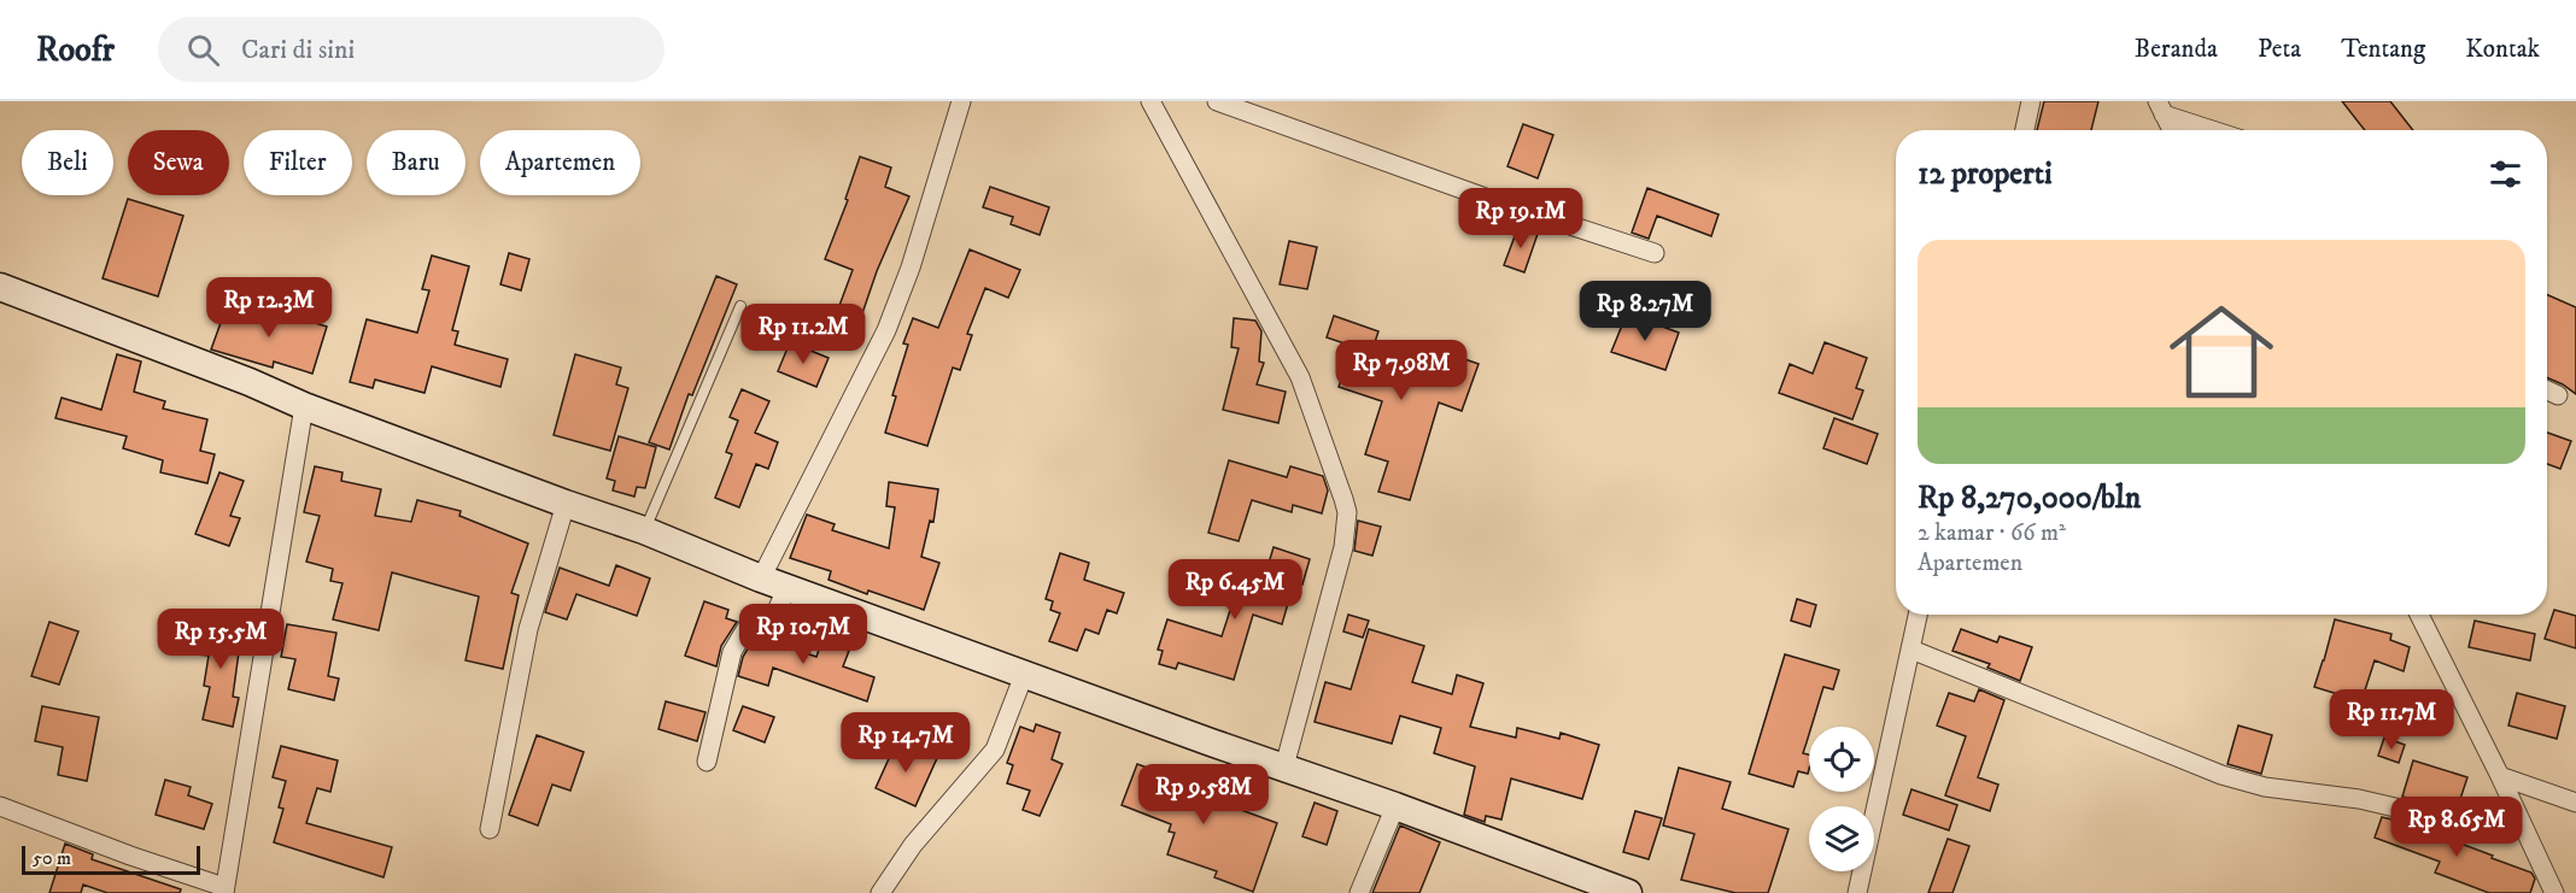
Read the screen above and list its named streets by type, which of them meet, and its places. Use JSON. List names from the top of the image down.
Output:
{
  "scale_bar": "50 m",
  "page": {
    "header": "Roofr",
    "search": "Cari di sini",
    "nav": [
      "Beranda",
      "Peta",
      "Tentang",
      "Kontak"
    ],
    "chip": [
      "Beli",
      "Sewa",
      "Filter",
      "Baru",
      "Apartemen"
    ],
    "heading": "12 properti",
    "price": [
      "Rp 19.1M",
      "Rp 12.3M",
      "Rp 8.27M",
      "Rp 11.2M",
      "Rp 7.98M",
      "Rp 6.45M",
      "Rp 10.7M",
      "Rp 15.5M",
      "Rp 11.7M",
      "Rp 14.7M",
      "Rp 9.58M",
      "Rp 8.65M"
    ],
    "list": [
      {
        "name": "Rp 8,270,000/bln",
        "note": "2 kamar · 66 m² · Apartemen"
      }
    ],
    "scale": "50 m"
  }
}
